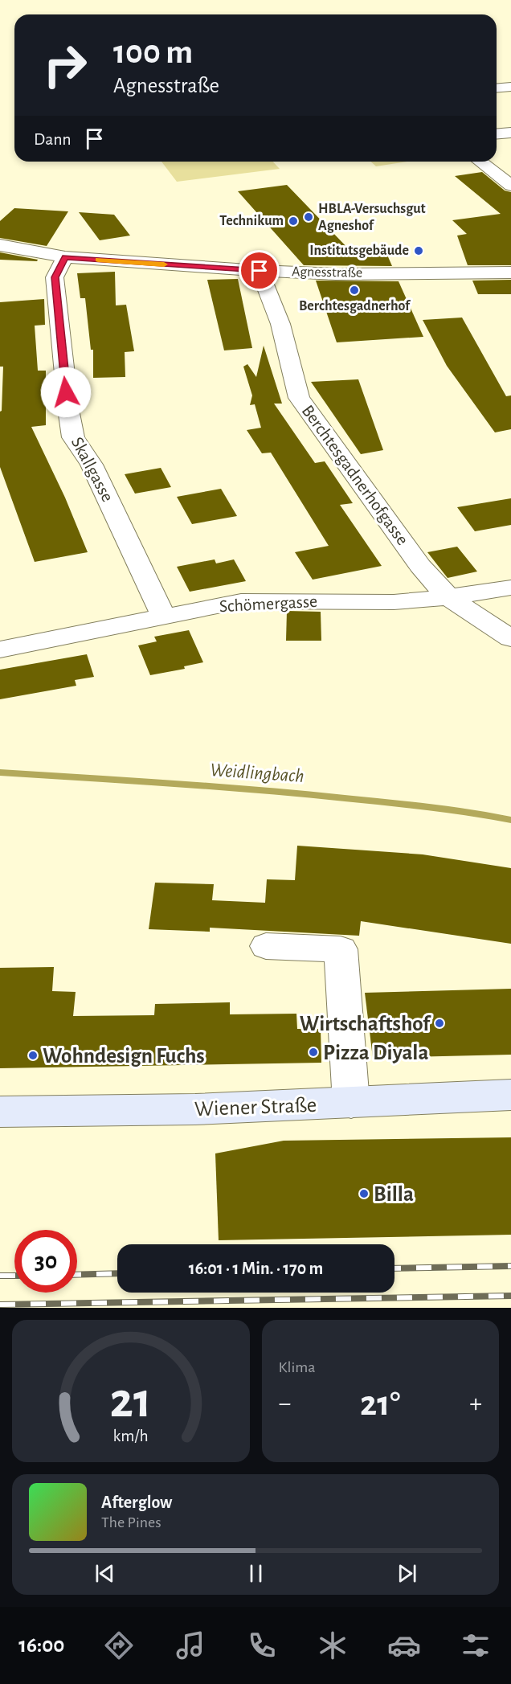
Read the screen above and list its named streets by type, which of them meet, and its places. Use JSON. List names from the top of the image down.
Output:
{
  "streets": {
    "street": [
      "Agnesstraße",
      "Skallgasse",
      "Berchtesgadnerhofgasse",
      "Schömergasse",
      "Wiener Straße"
    ]
  },
  "crossings": [
    ["Agnesstraße", "Skallgasse"],
    ["Agnesstraße", "Berchtesgadnerhofgasse"],
    ["Skallgasse", "Schömergasse"],
    ["Berchtesgadnerhofgasse", "Schömergasse"]
  ],
  "water": ["Weidlingbach"],
  "places": [
    "HBLA-Versuchsgut Agneshof",
    "Technikum",
    "Institutsgebäude",
    "Berchtesgadnerhof",
    "Wirtschaftshof",
    "Pizza Diyala",
    "Wohndesign Fuchs",
    "Billa"
  ],
  "page": {
    "turn": ["100 m", "Agnesstraße"],
    "then": "Dann",
    "limit": "30",
    "trip": "16:01 · 1 Min. · 170 m",
    "tile": "Klima",
    "heat": ["−", "21°", "+"],
    "song": ["Afterglow", "The Pines"],
    "tabs": "16:00",
    "gauge": ["21", "km/h"]
  }
}
